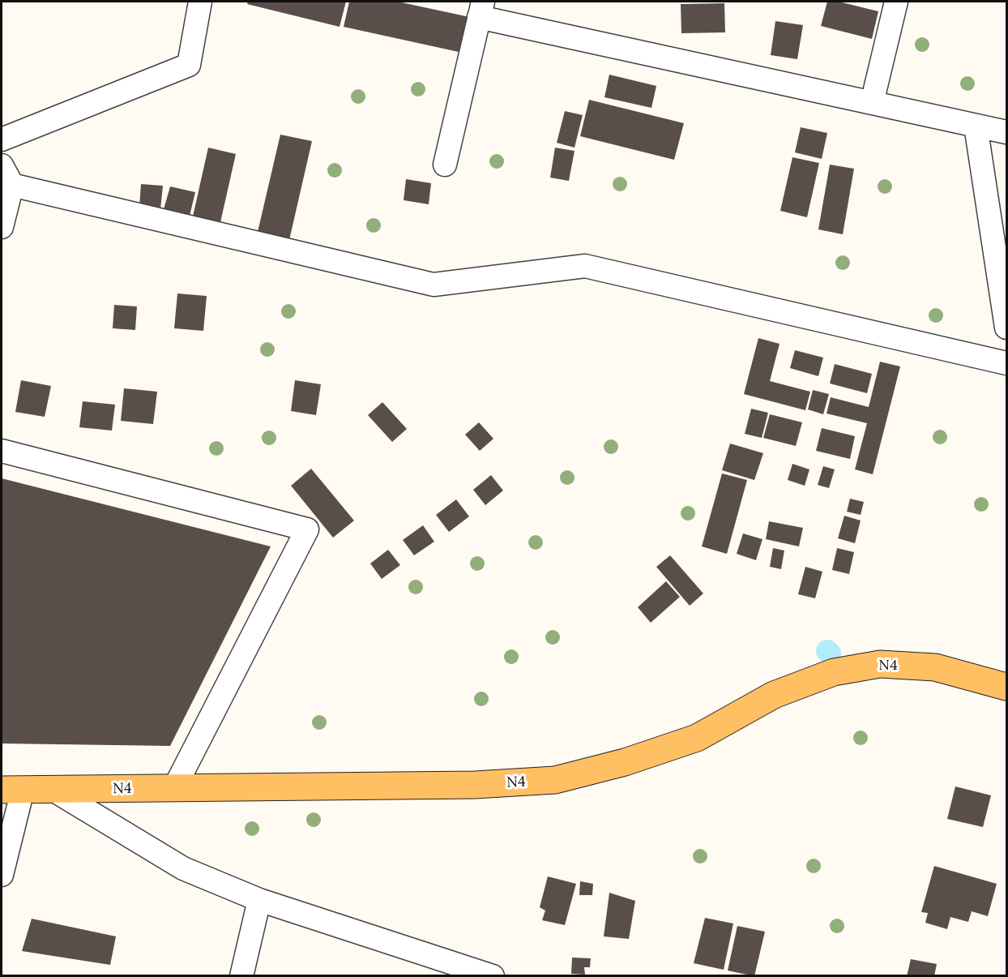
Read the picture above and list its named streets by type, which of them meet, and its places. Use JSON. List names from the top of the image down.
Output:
{
  "streets": {
    "main road": ["N4"]
  }
}
